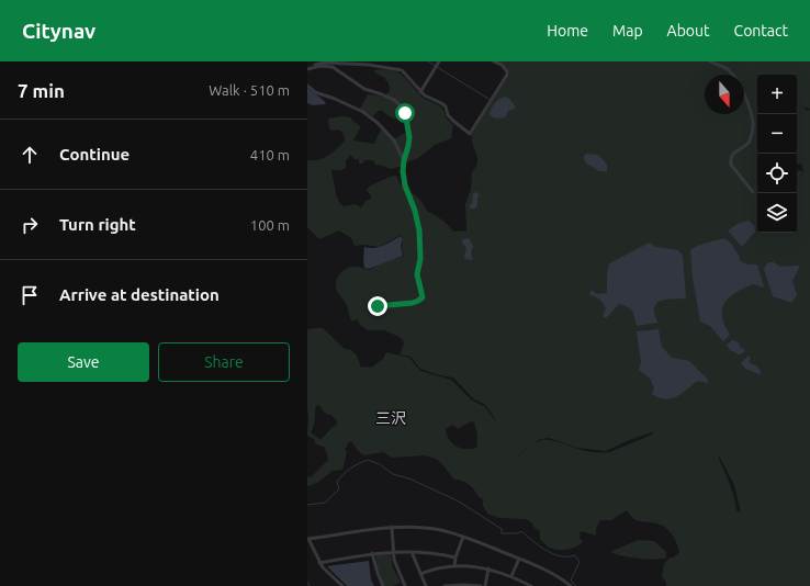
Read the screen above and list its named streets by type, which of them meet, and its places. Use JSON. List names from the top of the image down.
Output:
{
  "districts": ["三沢"],
  "north": "bottom",
  "page": {
    "header": "Citynav",
    "nav": [
      "Home",
      "Map",
      "About",
      "Contact"
    ],
    "heading": ["7 min", "Walk · 510 m"],
    "map_buttons": ["+", "−"],
    "list": [
      ["Continue", "410 m"],
      ["Turn right", "100 m"],
      "Arrive at destination"
    ],
    "buttons": ["Save", "Share"]
  }
}
